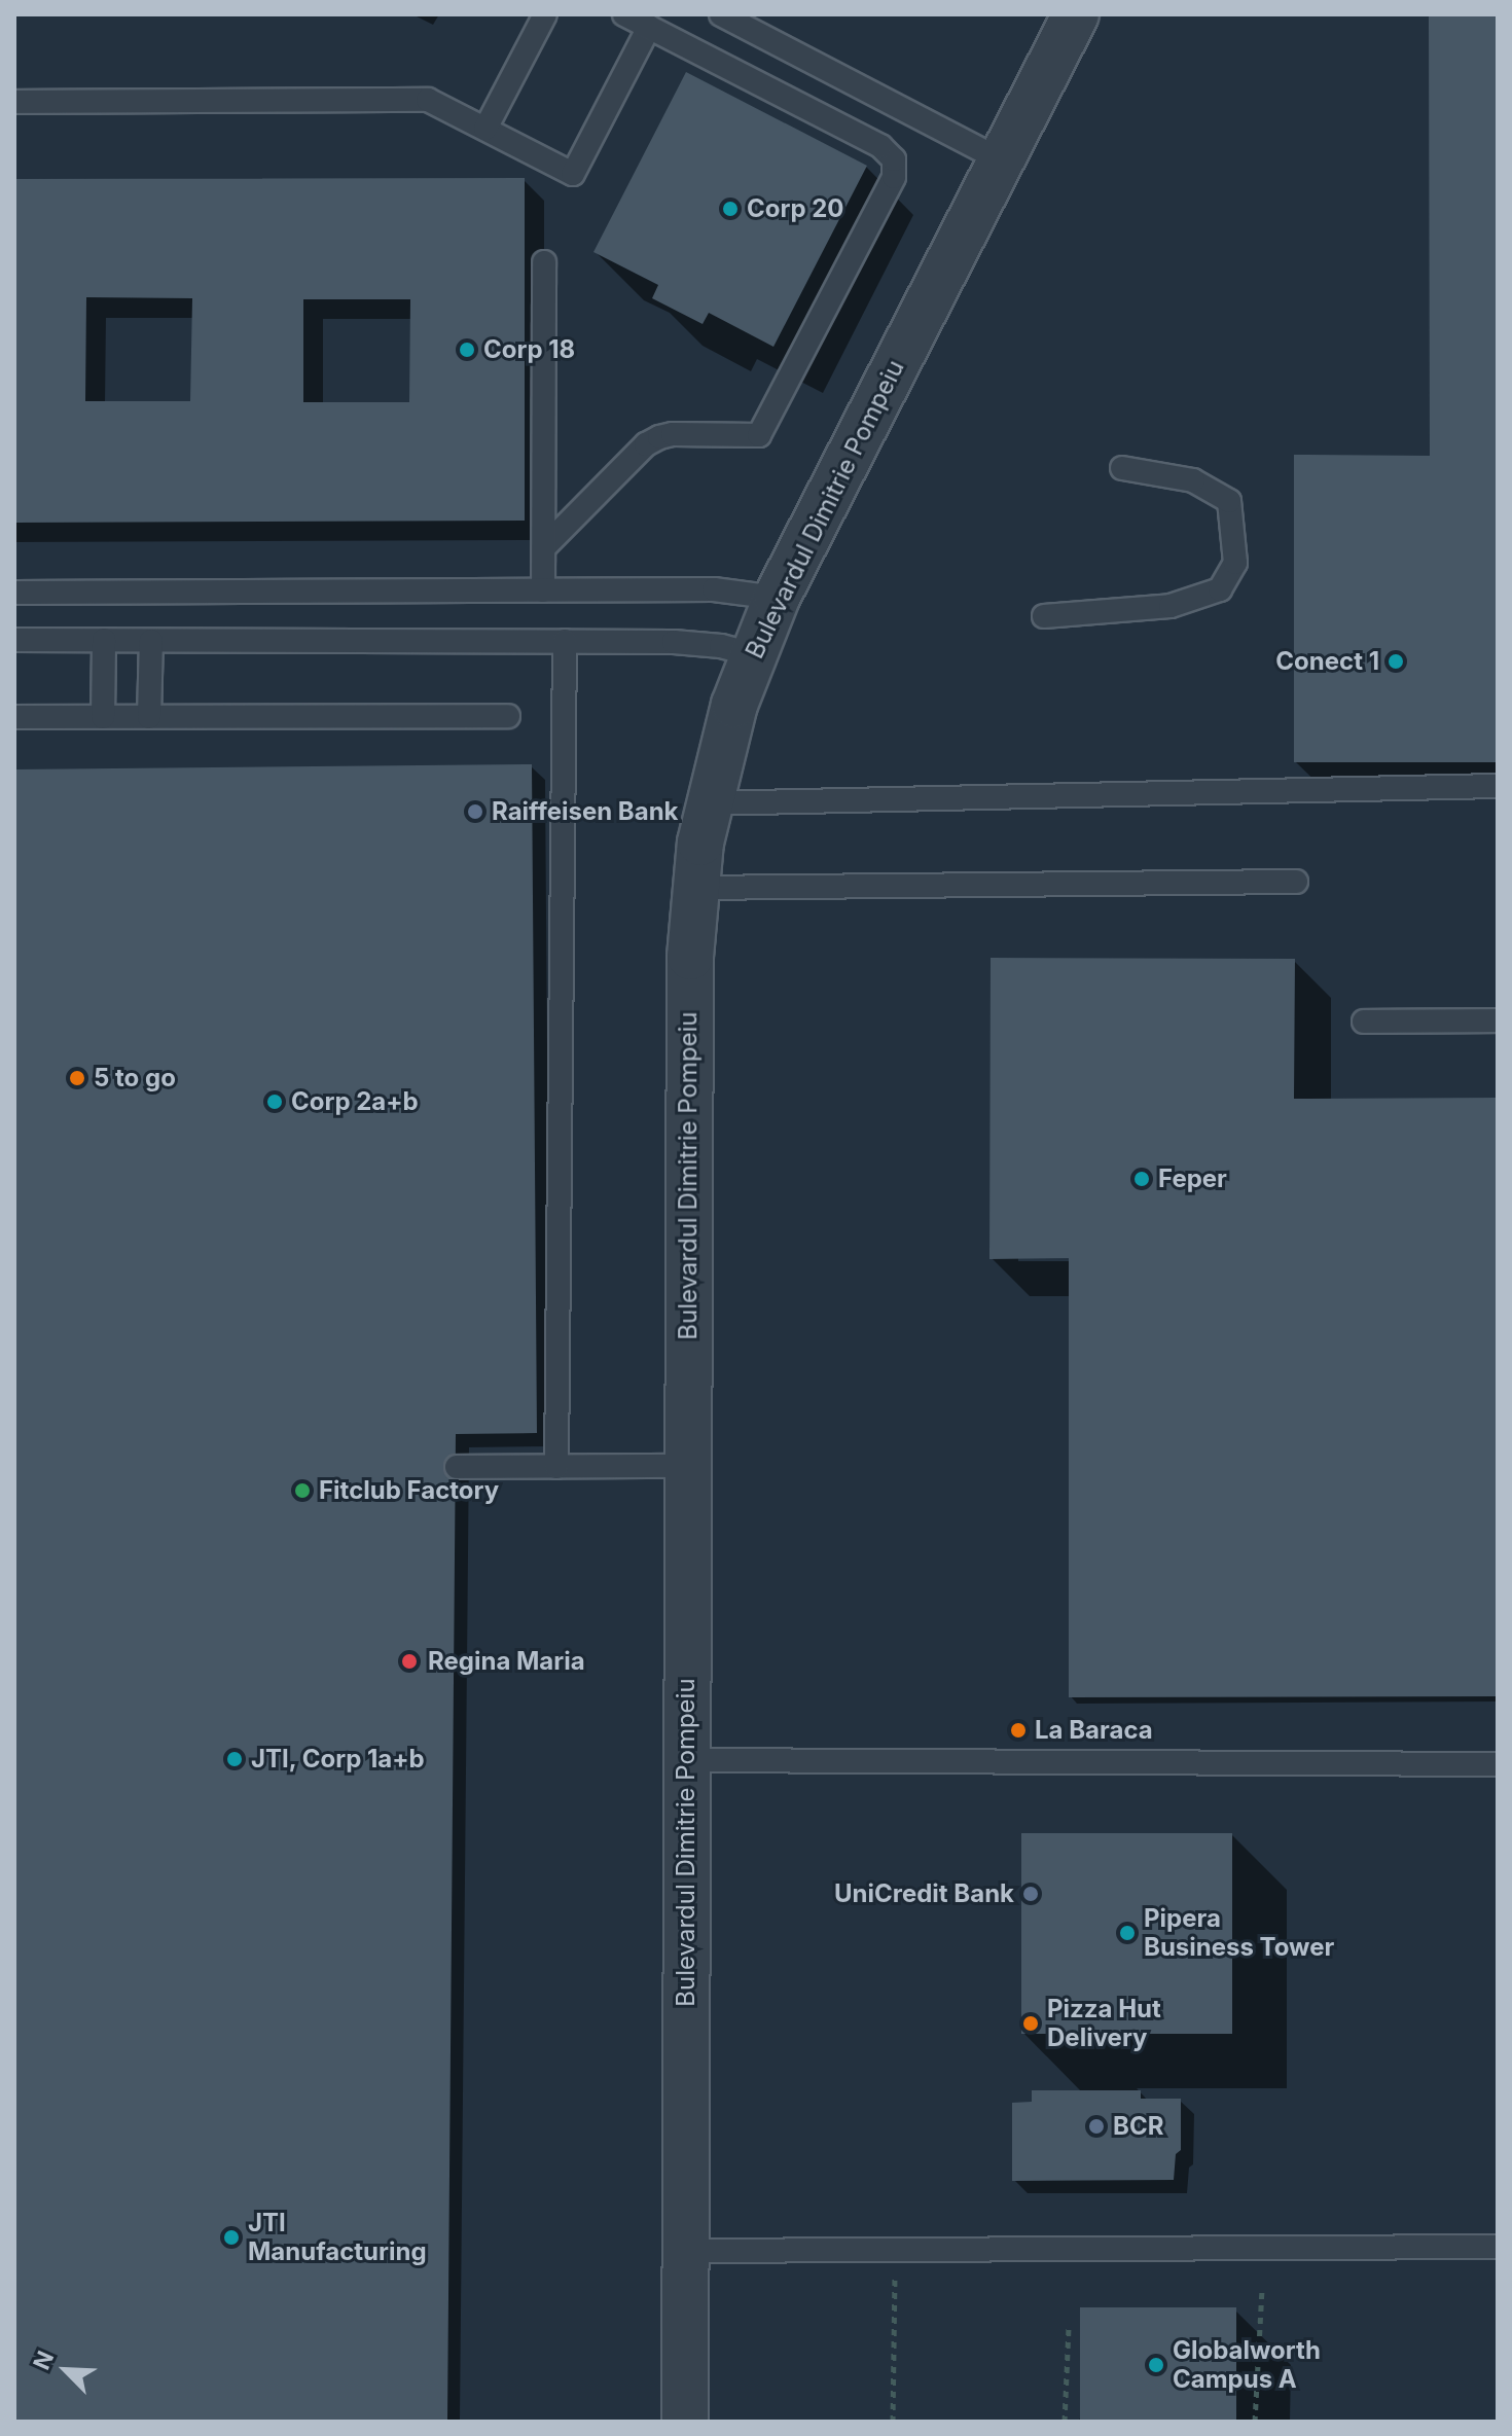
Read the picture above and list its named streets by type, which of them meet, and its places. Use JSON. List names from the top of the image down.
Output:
{
  "streets": {
    "street": ["Bulevardul Dimitrie Pompeiu"]
  },
  "places": [
    "Corp 20",
    "Corp 18",
    "Conect 1",
    "Raiffeisen Bank",
    "5 to go",
    "Corp 2a+b",
    "Feper",
    "Fitclub Factory",
    "Regina Maria",
    "La Baraca",
    "JTI, Corp 1a+b",
    "UniCredit Bank",
    "Pipera Business Tower",
    "Pizza Hut Delivery",
    "BCR",
    "JTI Manufacturing",
    "Globalworth Campus A"
  ],
  "north": "top left"
}
